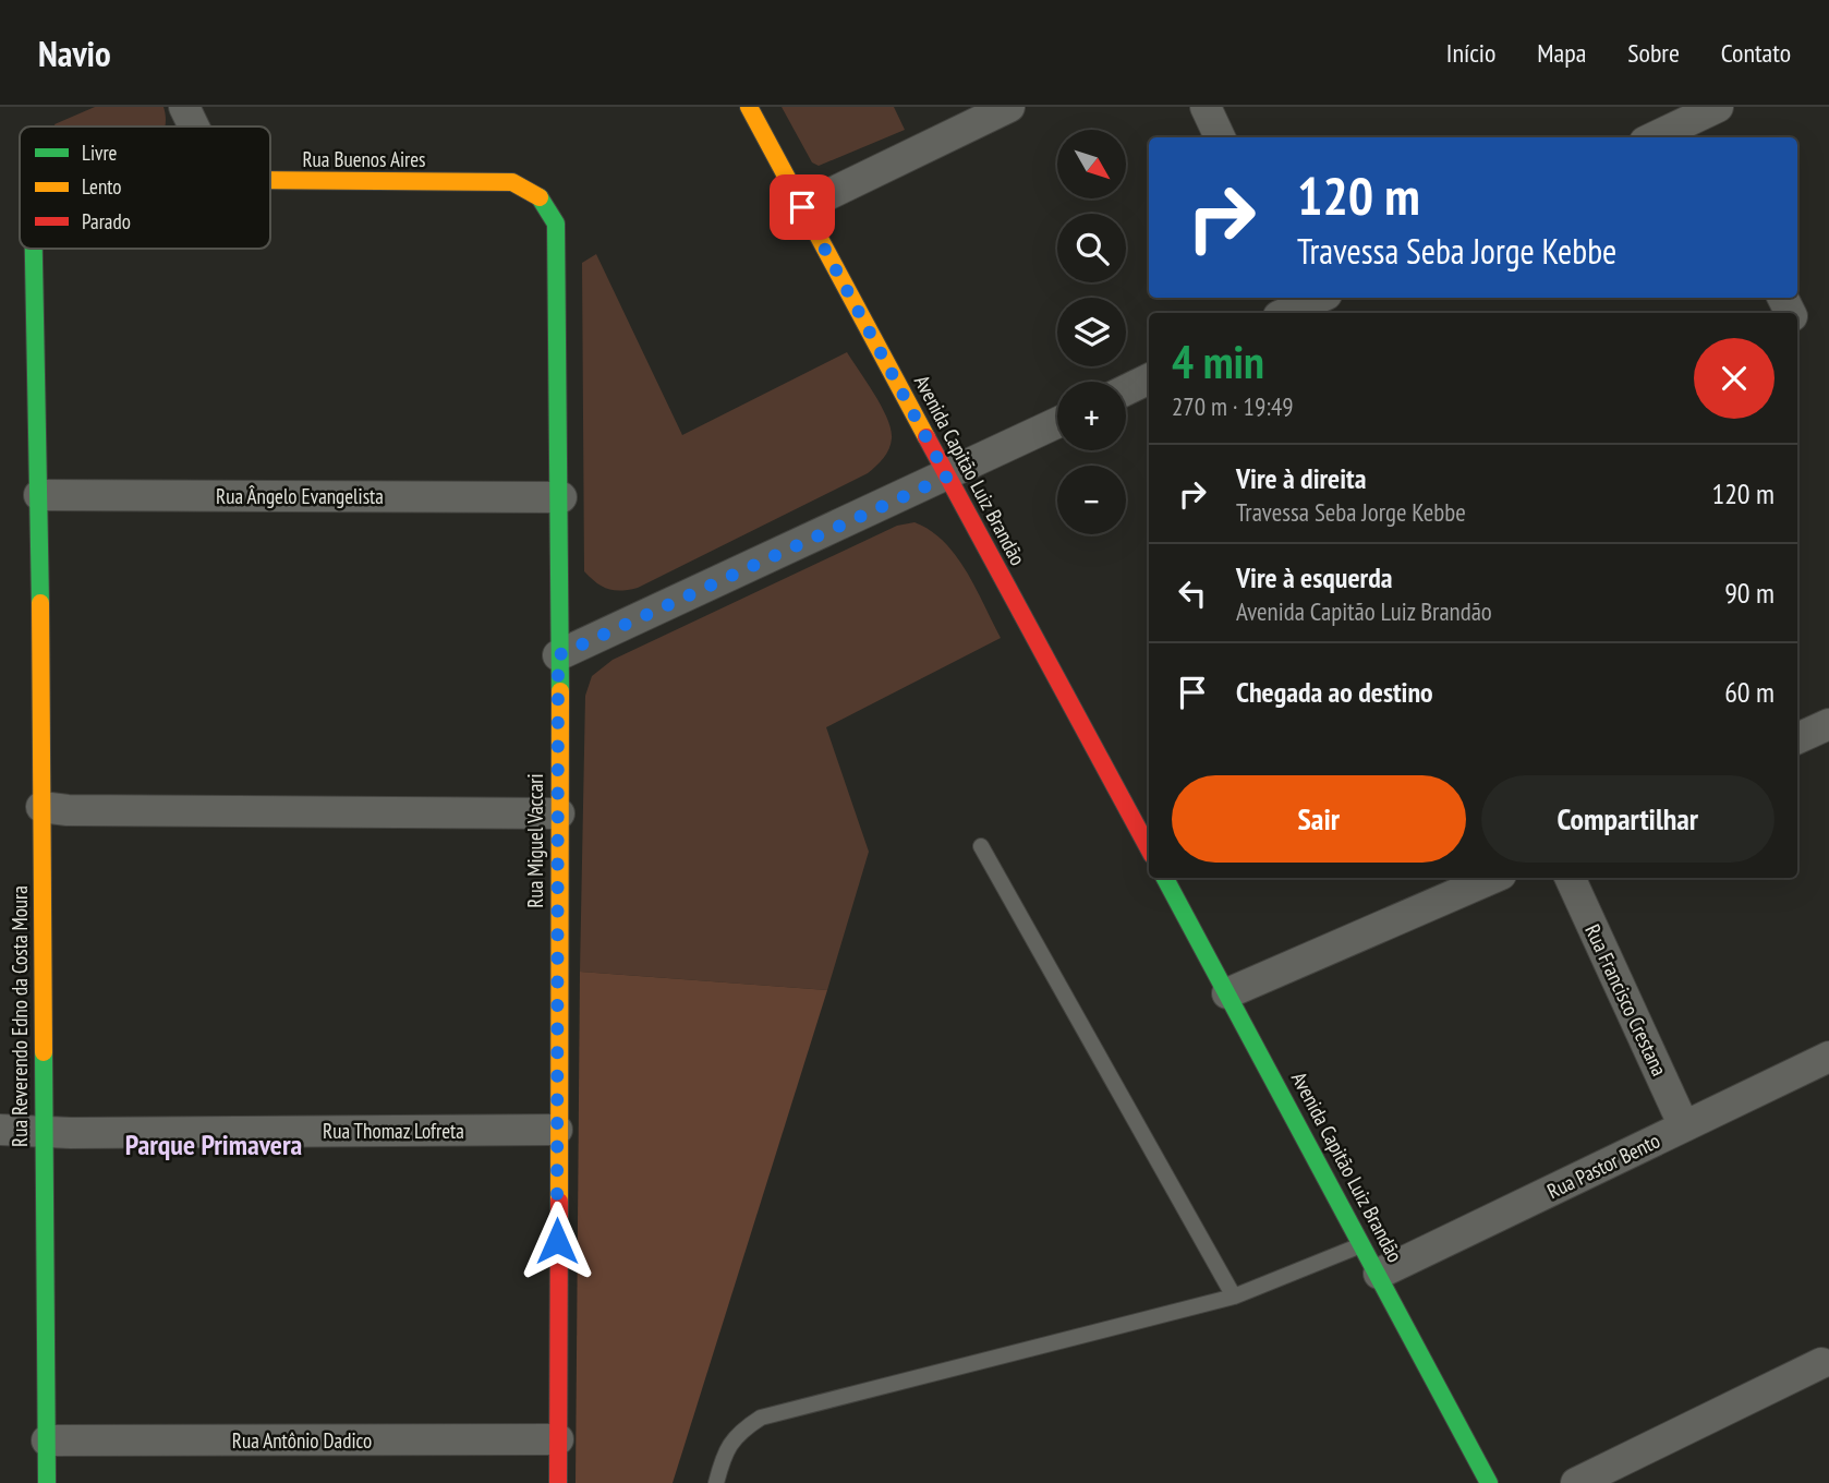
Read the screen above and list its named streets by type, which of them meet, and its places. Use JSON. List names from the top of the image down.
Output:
{
  "streets": {
    "street": [
      "Rua Buenos Aires",
      "Avenida Capitão Luiz Brandão",
      "Rua Ângelo Evangelista",
      "Rua Miguel Vaccari",
      "Rua Francisco Crestana",
      "Rua Reverendo Edno da Costa Moura",
      "Rua Thomaz Lofreta",
      "Rua Pastor Bento",
      "Rua Antônio Dadico"
    ]
  },
  "crossings": [
    ["Rua Buenos Aires", "Rua Miguel Vaccari"],
    ["Avenida Capitão Luiz Brandão", "Rua Pastor Bento"],
    ["Rua Ângelo Evangelista", "Rua Miguel Vaccari"],
    ["Rua Ângelo Evangelista", "Rua Reverendo Edno da Costa Moura"],
    ["Rua Miguel Vaccari", "Rua Thomaz Lofreta"],
    ["Rua Miguel Vaccari", "Rua Antônio Dadico"],
    ["Rua Francisco Crestana", "Rua Pastor Bento"],
    ["Rua Reverendo Edno da Costa Moura", "Rua Thomaz Lofreta"],
    ["Rua Reverendo Edno da Costa Moura", "Rua Antônio Dadico"]
  ],
  "districts": ["Parque Primavera"],
  "legend": ["Livre", "Lento", "Parado"],
  "north": "bottom right",
  "page": {
    "header": "Navio",
    "nav": [
      "Início",
      "Mapa",
      "Sobre",
      "Contato"
    ],
    "map_buttons": ["+", "−"],
    "turn": ["120 m", "Travessa Seba Jorge Kebbe"],
    "heading": ["4 min", "270 m · 19:49"],
    "list": [
      {
        "name": "Vire à direita",
        "note": "Travessa Seba Jorge Kebbe",
        "value": "120 m"
      },
      {
        "name": "Vire à esquerda",
        "note": "Avenida Capitão Luiz Brandão",
        "value": "90 m"
      },
      {
        "name": "Chegada ao destino",
        "value": "60 m"
      }
    ],
    "buttons": ["Sair", "Compartilhar"]
  }
}
